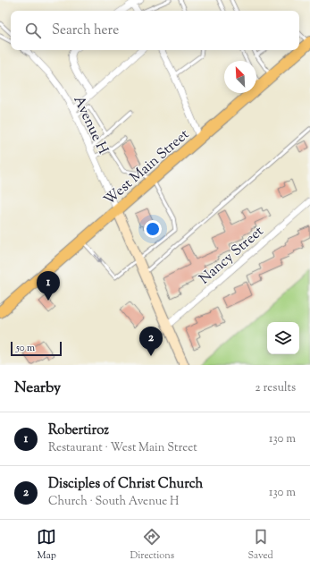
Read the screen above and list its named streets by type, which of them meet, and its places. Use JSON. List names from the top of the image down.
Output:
{
  "streets": {
    "main road": ["West Main Street"],
    "street": ["Avenue H", "Nancy Street"]
  },
  "crossings": [
    ["Avenue H", "West Main Street"]
  ],
  "scale_bar": "50 m",
  "north": "top left",
  "page": {
    "search": "Search here",
    "pins": ["1", "2"],
    "scale": "50 m",
    "heading": ["Nearby", "2 results"],
    "list": [
      {
        "mark": "1",
        "name": "Robertiroz",
        "note": "Restaurant · West Main Street",
        "value": "130 m"
      },
      {
        "mark": "2",
        "name": "Disciples of Christ Church",
        "note": "Church · South Avenue H",
        "value": "130 m"
      }
    ],
    "nav": ["Map", "Directions", "Saved"]
  }
}
